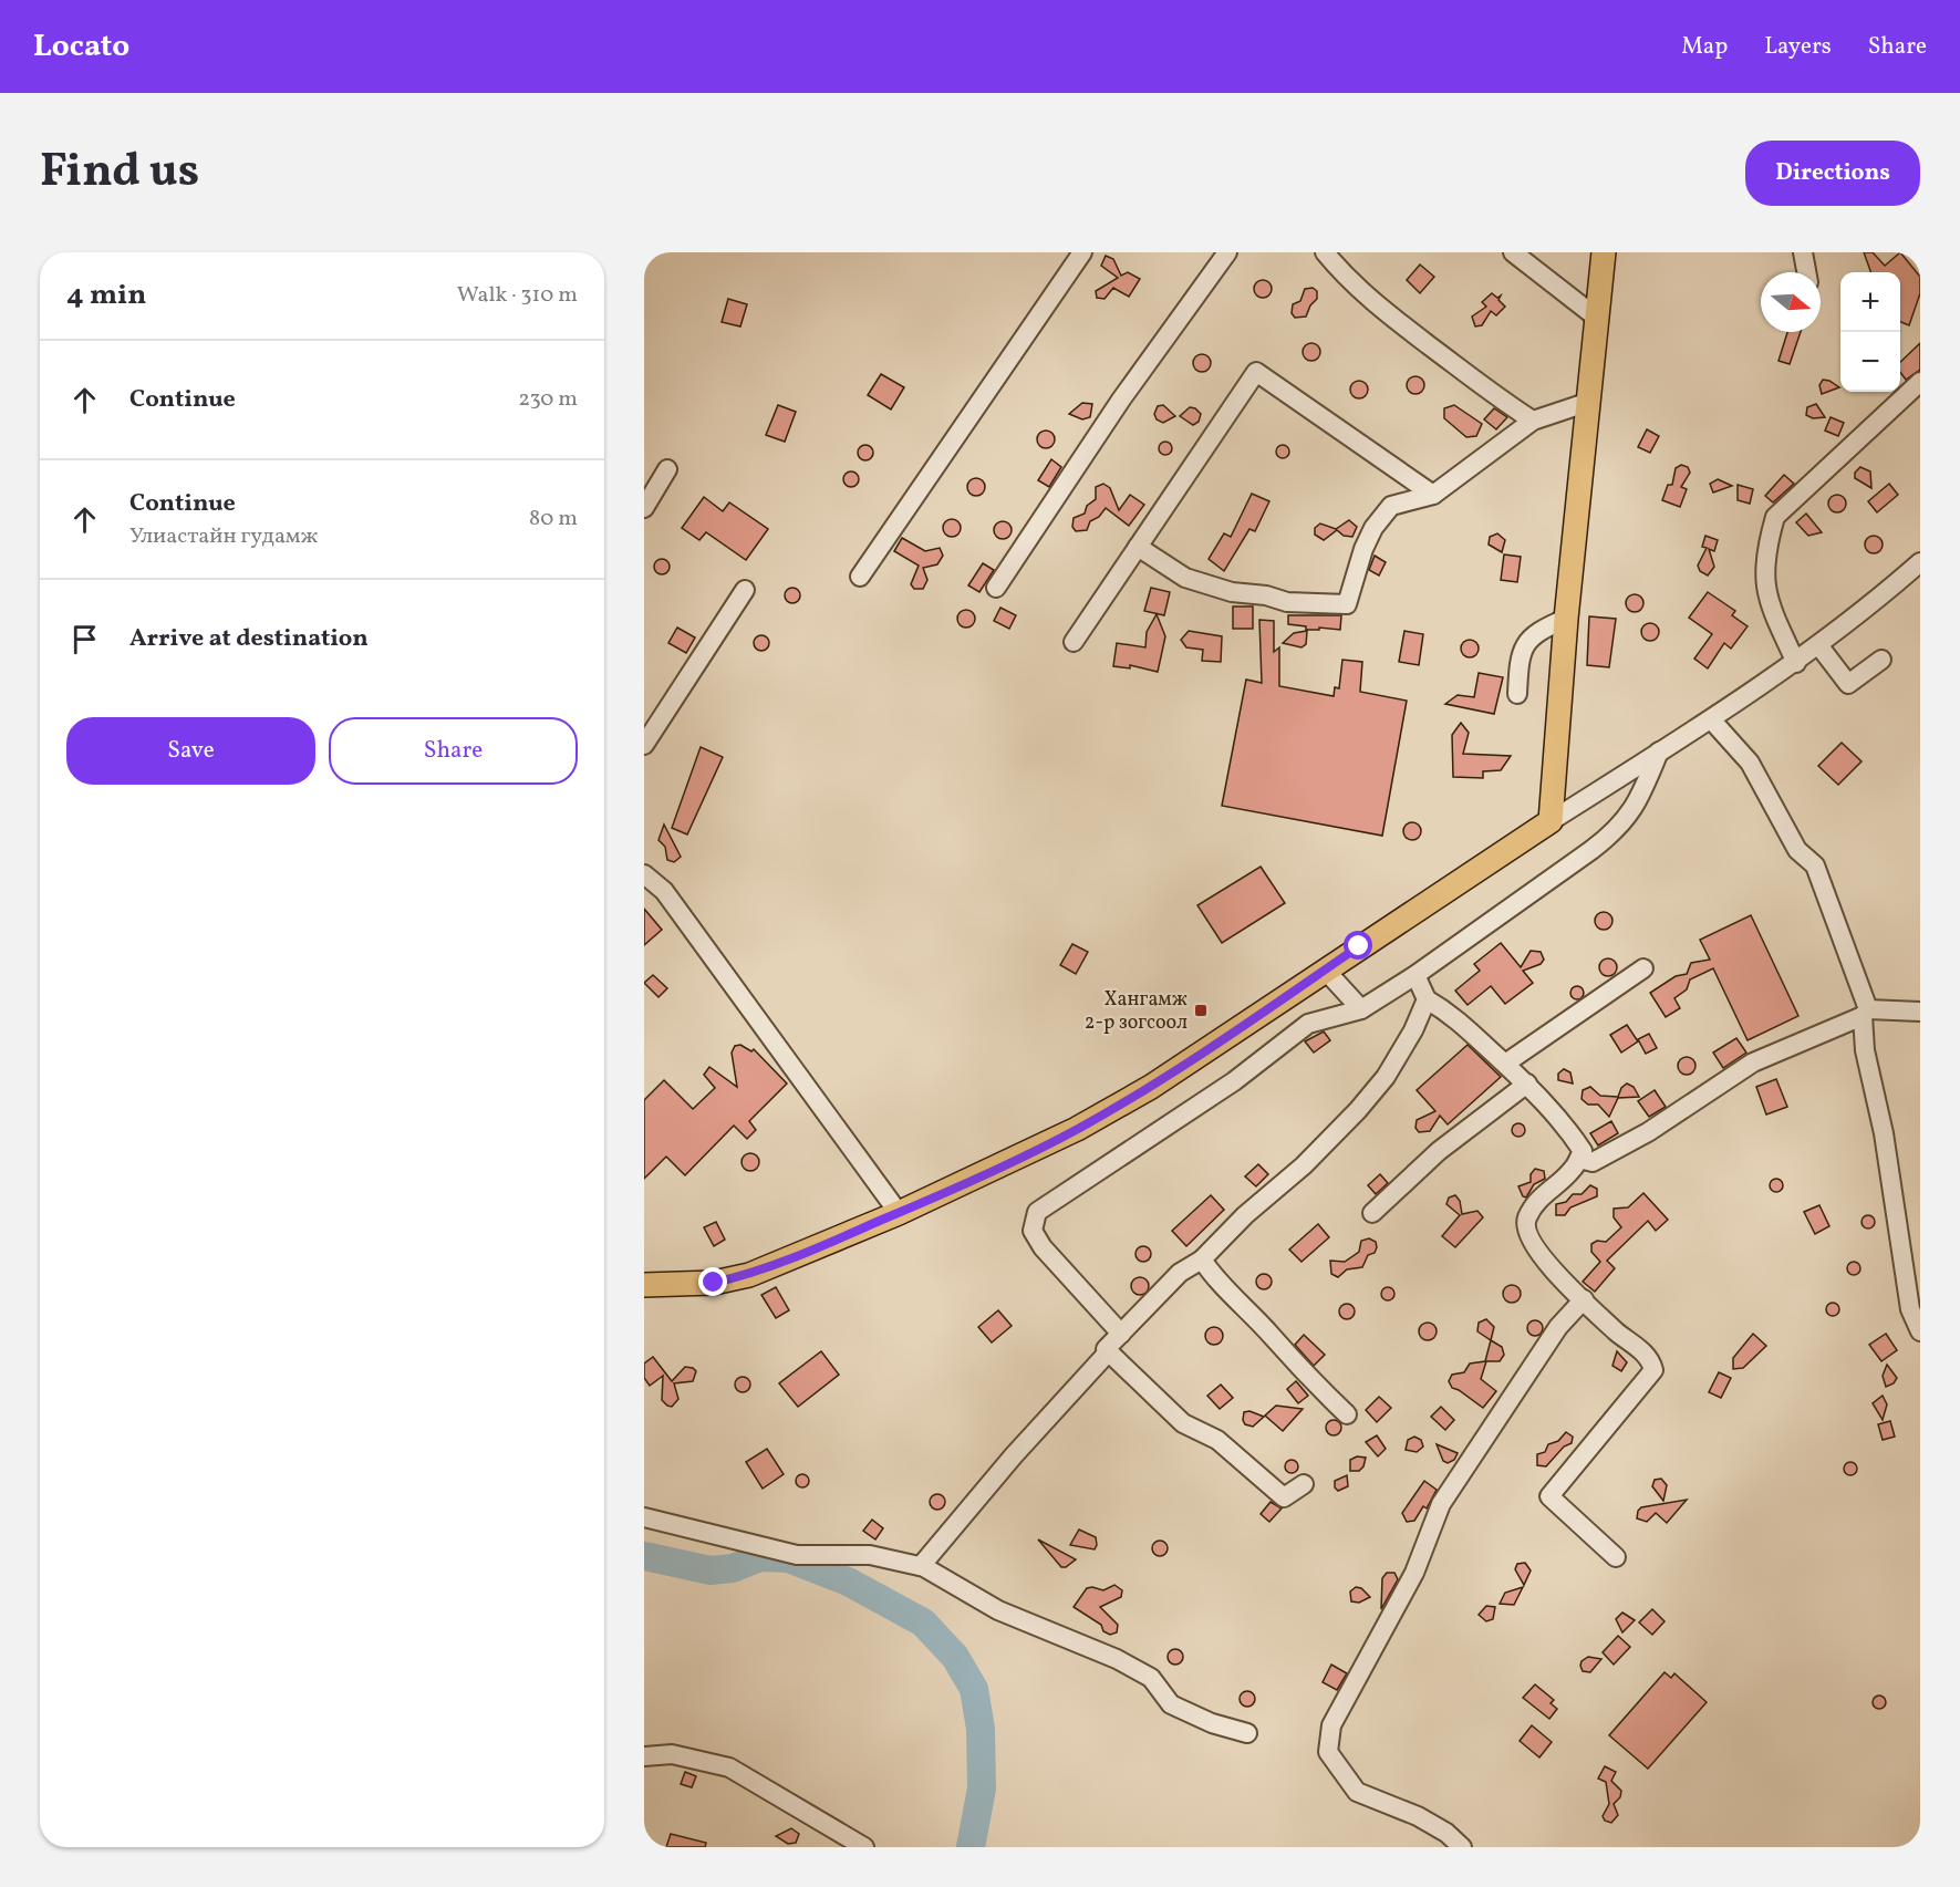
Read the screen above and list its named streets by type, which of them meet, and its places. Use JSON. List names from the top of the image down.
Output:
{
  "places": {
    "transit": ["Хангамж 2-р зогсоол"]
  },
  "north": "right",
  "page": {
    "header": "Locato",
    "nav": ["Map", "Layers", "Share"],
    "title": "Find us",
    "buttons": [
      "Directions",
      ["Save", "Share"]
    ],
    "heading": ["4 min", "Walk · 310 m"],
    "map_buttons": ["+", "−"],
    "list": [
      ["Continue", "230 m"],
      ["Continue", "Улиастайн гудамж", "80 m"],
      "Arrive at destination"
    ]
  }
}
